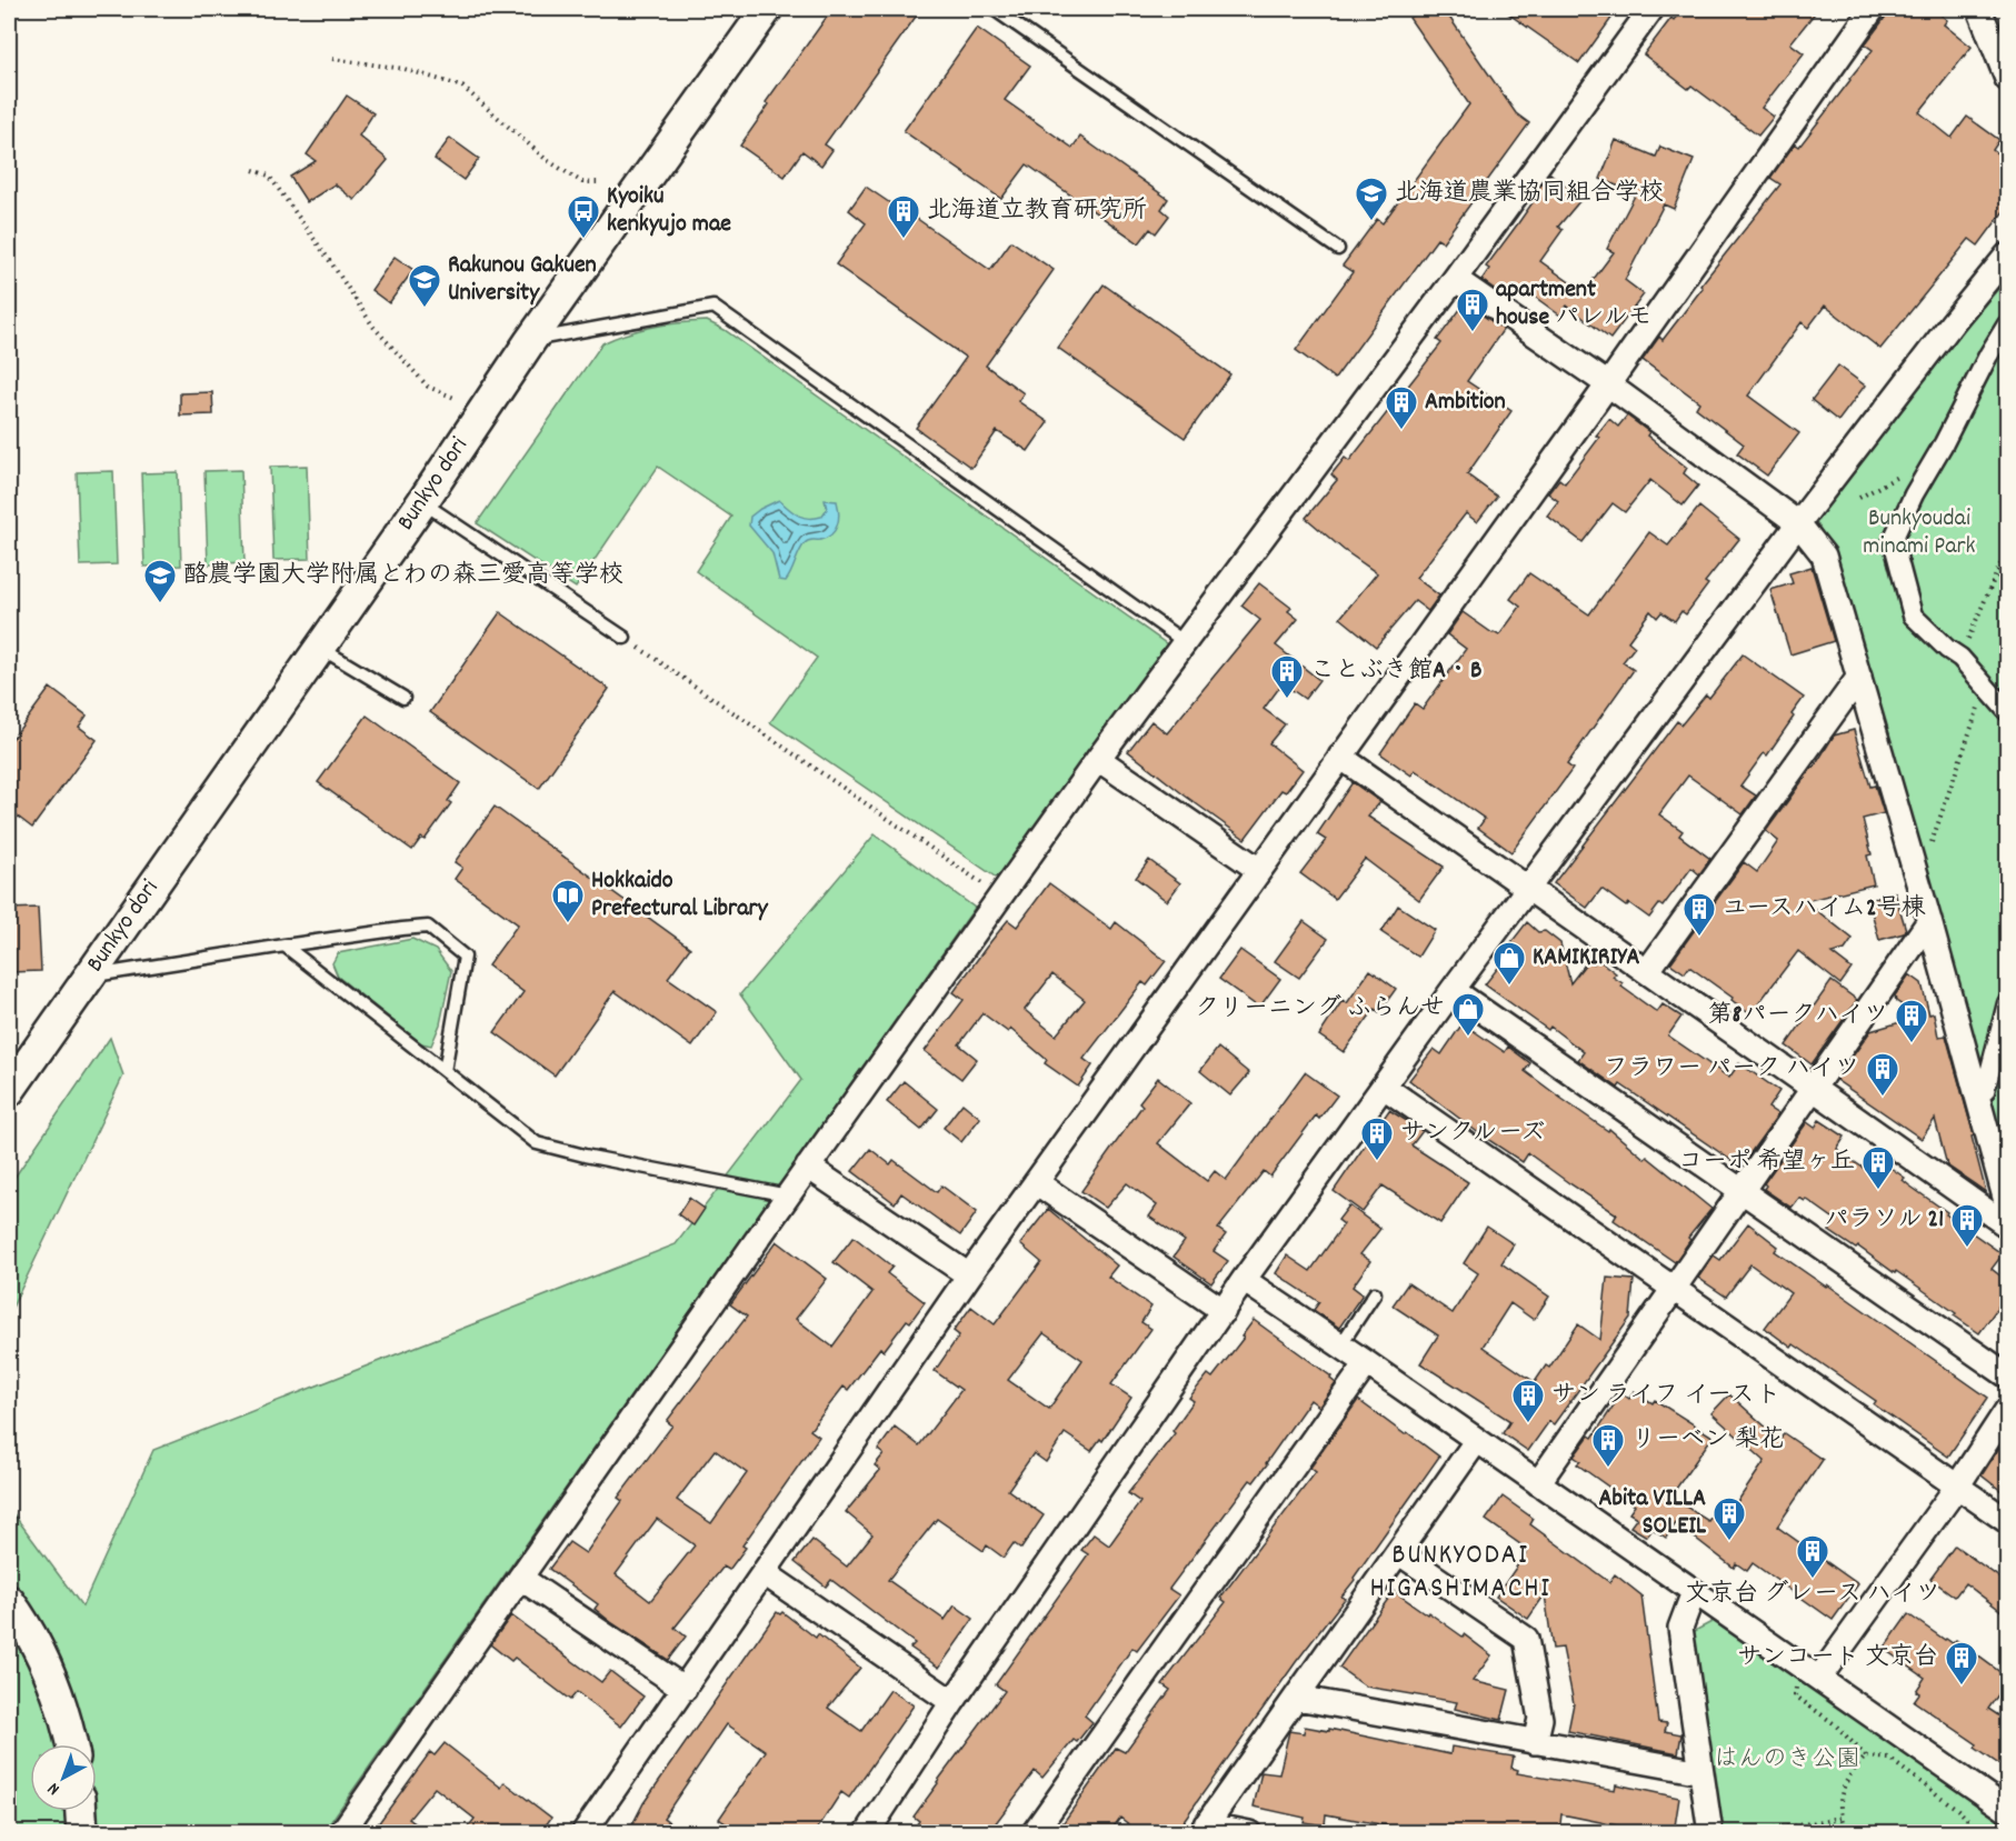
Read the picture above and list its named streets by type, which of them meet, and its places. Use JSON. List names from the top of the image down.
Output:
{
  "streets": {
    "street": ["Bunkyo dori"]
  },
  "districts": ["BUNKYODAI HIGASHIMACHI"],
  "parks": ["Bunkyoudai minami Park", "はんのき公園"],
  "places": {
    "school or university": ["北海道農業協同組合学校", "Rakunou Gakuen University", "酪農学園大学附属とわの森三愛高等学校"],
    "bus stop": ["Kyoiku kenkyujo mae"],
    "building": [
      "北海道立教育研究所",
      "apartment house パレルモ",
      "Ambition",
      "ことぶき館A・B",
      "ユースハイム2号棟",
      "第8パークハイツ",
      "フラワー パーク ハイツ",
      "サンクルーズ",
      "コーポ 希望ヶ丘",
      "パラソル 21",
      "サン ライフ イースト",
      "リーベン 梨花",
      "Abita VILLA SOLEIL",
      "文京台 グレース ハイツ",
      "サンコート 文京台"
    ],
    "library": ["Hokkaido Prefectural Library"],
    "shop": ["KAMIKIRIYA", "クリーニング ふらんせ"]
  },
  "north": "bottom left"
}
